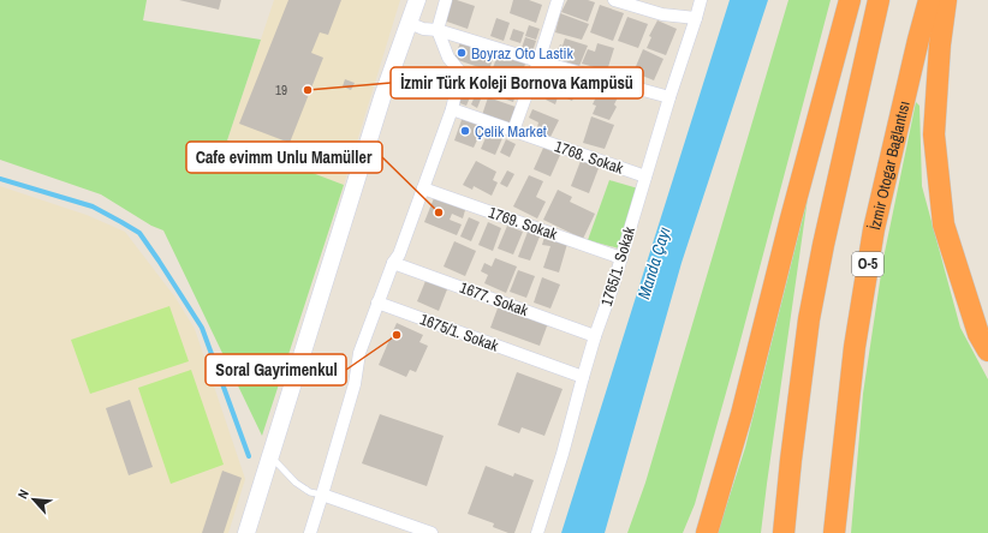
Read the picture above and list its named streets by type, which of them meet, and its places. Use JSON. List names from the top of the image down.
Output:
{
  "streets": {
    "highway": ["İzmir Otogar Bağlantısı", "O-5"],
    "street": [
      "1768. Sokak",
      "1769. Sokak",
      "1765/1. Sokak",
      "1677. Sokak",
      "1675/1. Sokak"
    ]
  },
  "crossings": [
    ["1768. Sokak", "1765/1. Sokak"],
    ["1769. Sokak", "1765/1. Sokak"],
    ["1765/1. Sokak", "1677. Sokak"],
    ["1765/1. Sokak", "1675/1. Sokak"]
  ],
  "water": ["Manda Çayı"],
  "places": [
    "Boyraz Oto Lastik",
    "İzmir Türk Koleji Bornova Kampüsü",
    "Çelik Market",
    "Cafe evimm Unlu Mamüller",
    "Soral Gayrimenkul"
  ],
  "house_numbers": ["19"],
  "north": "top left"
}
